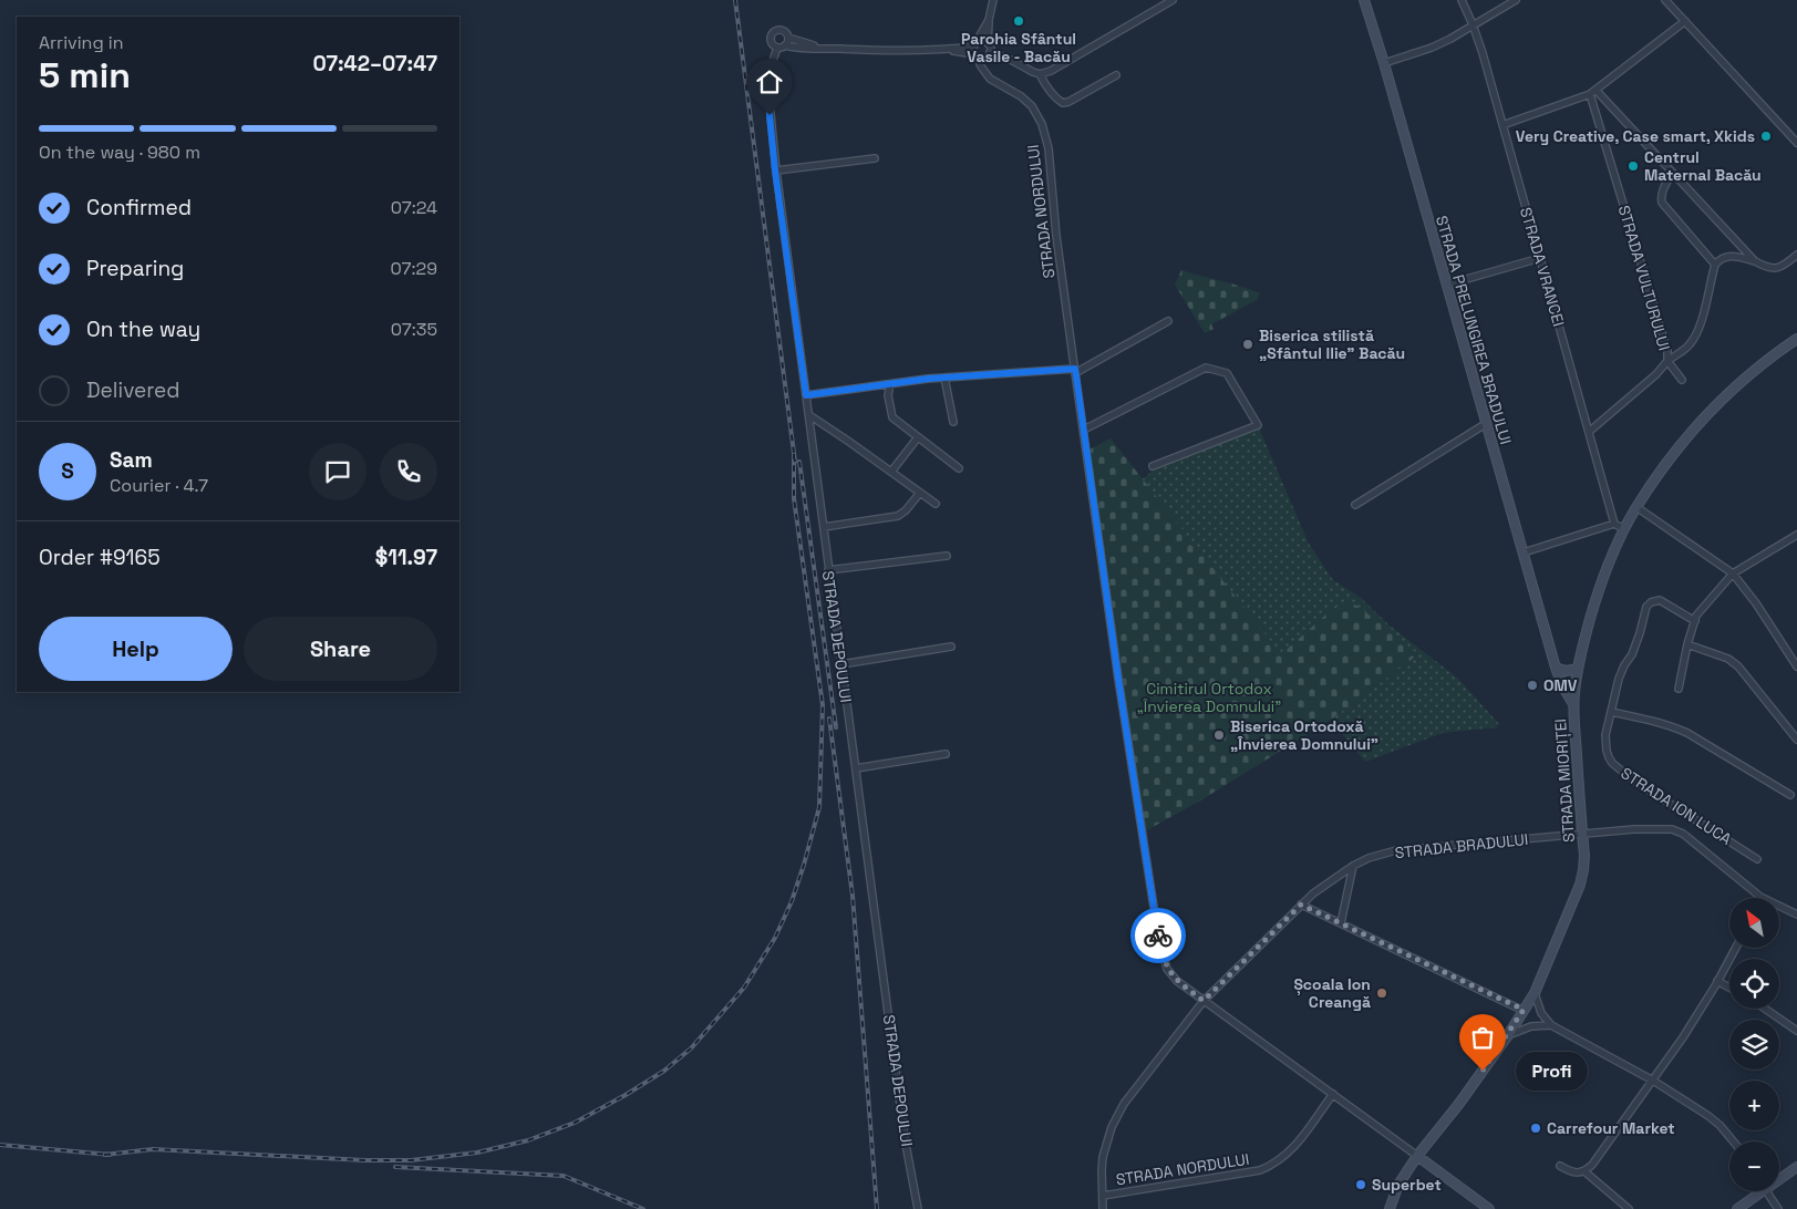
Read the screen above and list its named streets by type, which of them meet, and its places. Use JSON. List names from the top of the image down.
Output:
{
  "streets": {
    "main road": ["STRADA NORDULUI", "STRADA PRELUNGIREA BRADULUI", "STRADA MIORIȚEI"],
    "street": [
      "STRADA VRANCEI",
      "STRADA VULTURULUI",
      "STRADA DEPOULUI",
      "STRADA ION LUCA",
      "STRADA BRADULUI"
    ]
  },
  "crossings": [
    ["STRADA NORDULUI", "STRADA MIORIȚEI"],
    ["STRADA NORDULUI", "STRADA BRADULUI"],
    ["STRADA VRANCEI", "STRADA VULTURULUI"],
    ["STRADA PRELUNGIREA BRADULUI", "STRADA MIORIȚEI"],
    ["STRADA MIORIȚEI", "STRADA ION LUCA"],
    ["STRADA MIORIȚEI", "STRADA BRADULUI"],
    ["STRADA ION LUCA", "STRADA BRADULUI"]
  ],
  "parks": ["Cimitirul Ortodox „Învierea Domnului”"],
  "places": [
    "Parohia Sfântul Vasile - Bacău",
    "Very Creative, Case smart, Xkids",
    "Centrul Maternal Bacău",
    "Biserica stilistă „Sfântul Ilie” Bacău",
    "OMV",
    "Biserica Ortodoxă „Învierea Domnului”",
    "Școala Ion Creangă",
    "Profi",
    "Carrefour Market",
    "Superbet"
  ],
  "north": "top left",
  "page": {
    "heading": ["5 min", "Arriving in", "07:42–07:47"],
    "panel": [
      "Sam",
      "Courier · 4.7",
      "Order #9165",
      "$11.97"
    ],
    "bar": "On the way · 980 m",
    "list": [
      ["Confirmed", "07:24"],
      ["Preparing", "07:29"],
      ["On the way", "07:35"],
      "Delivered"
    ],
    "round": "S",
    "buttons": ["Help", "Share"],
    "map_buttons": ["+", "−"],
    "bubble": "Profi"
  }
}
